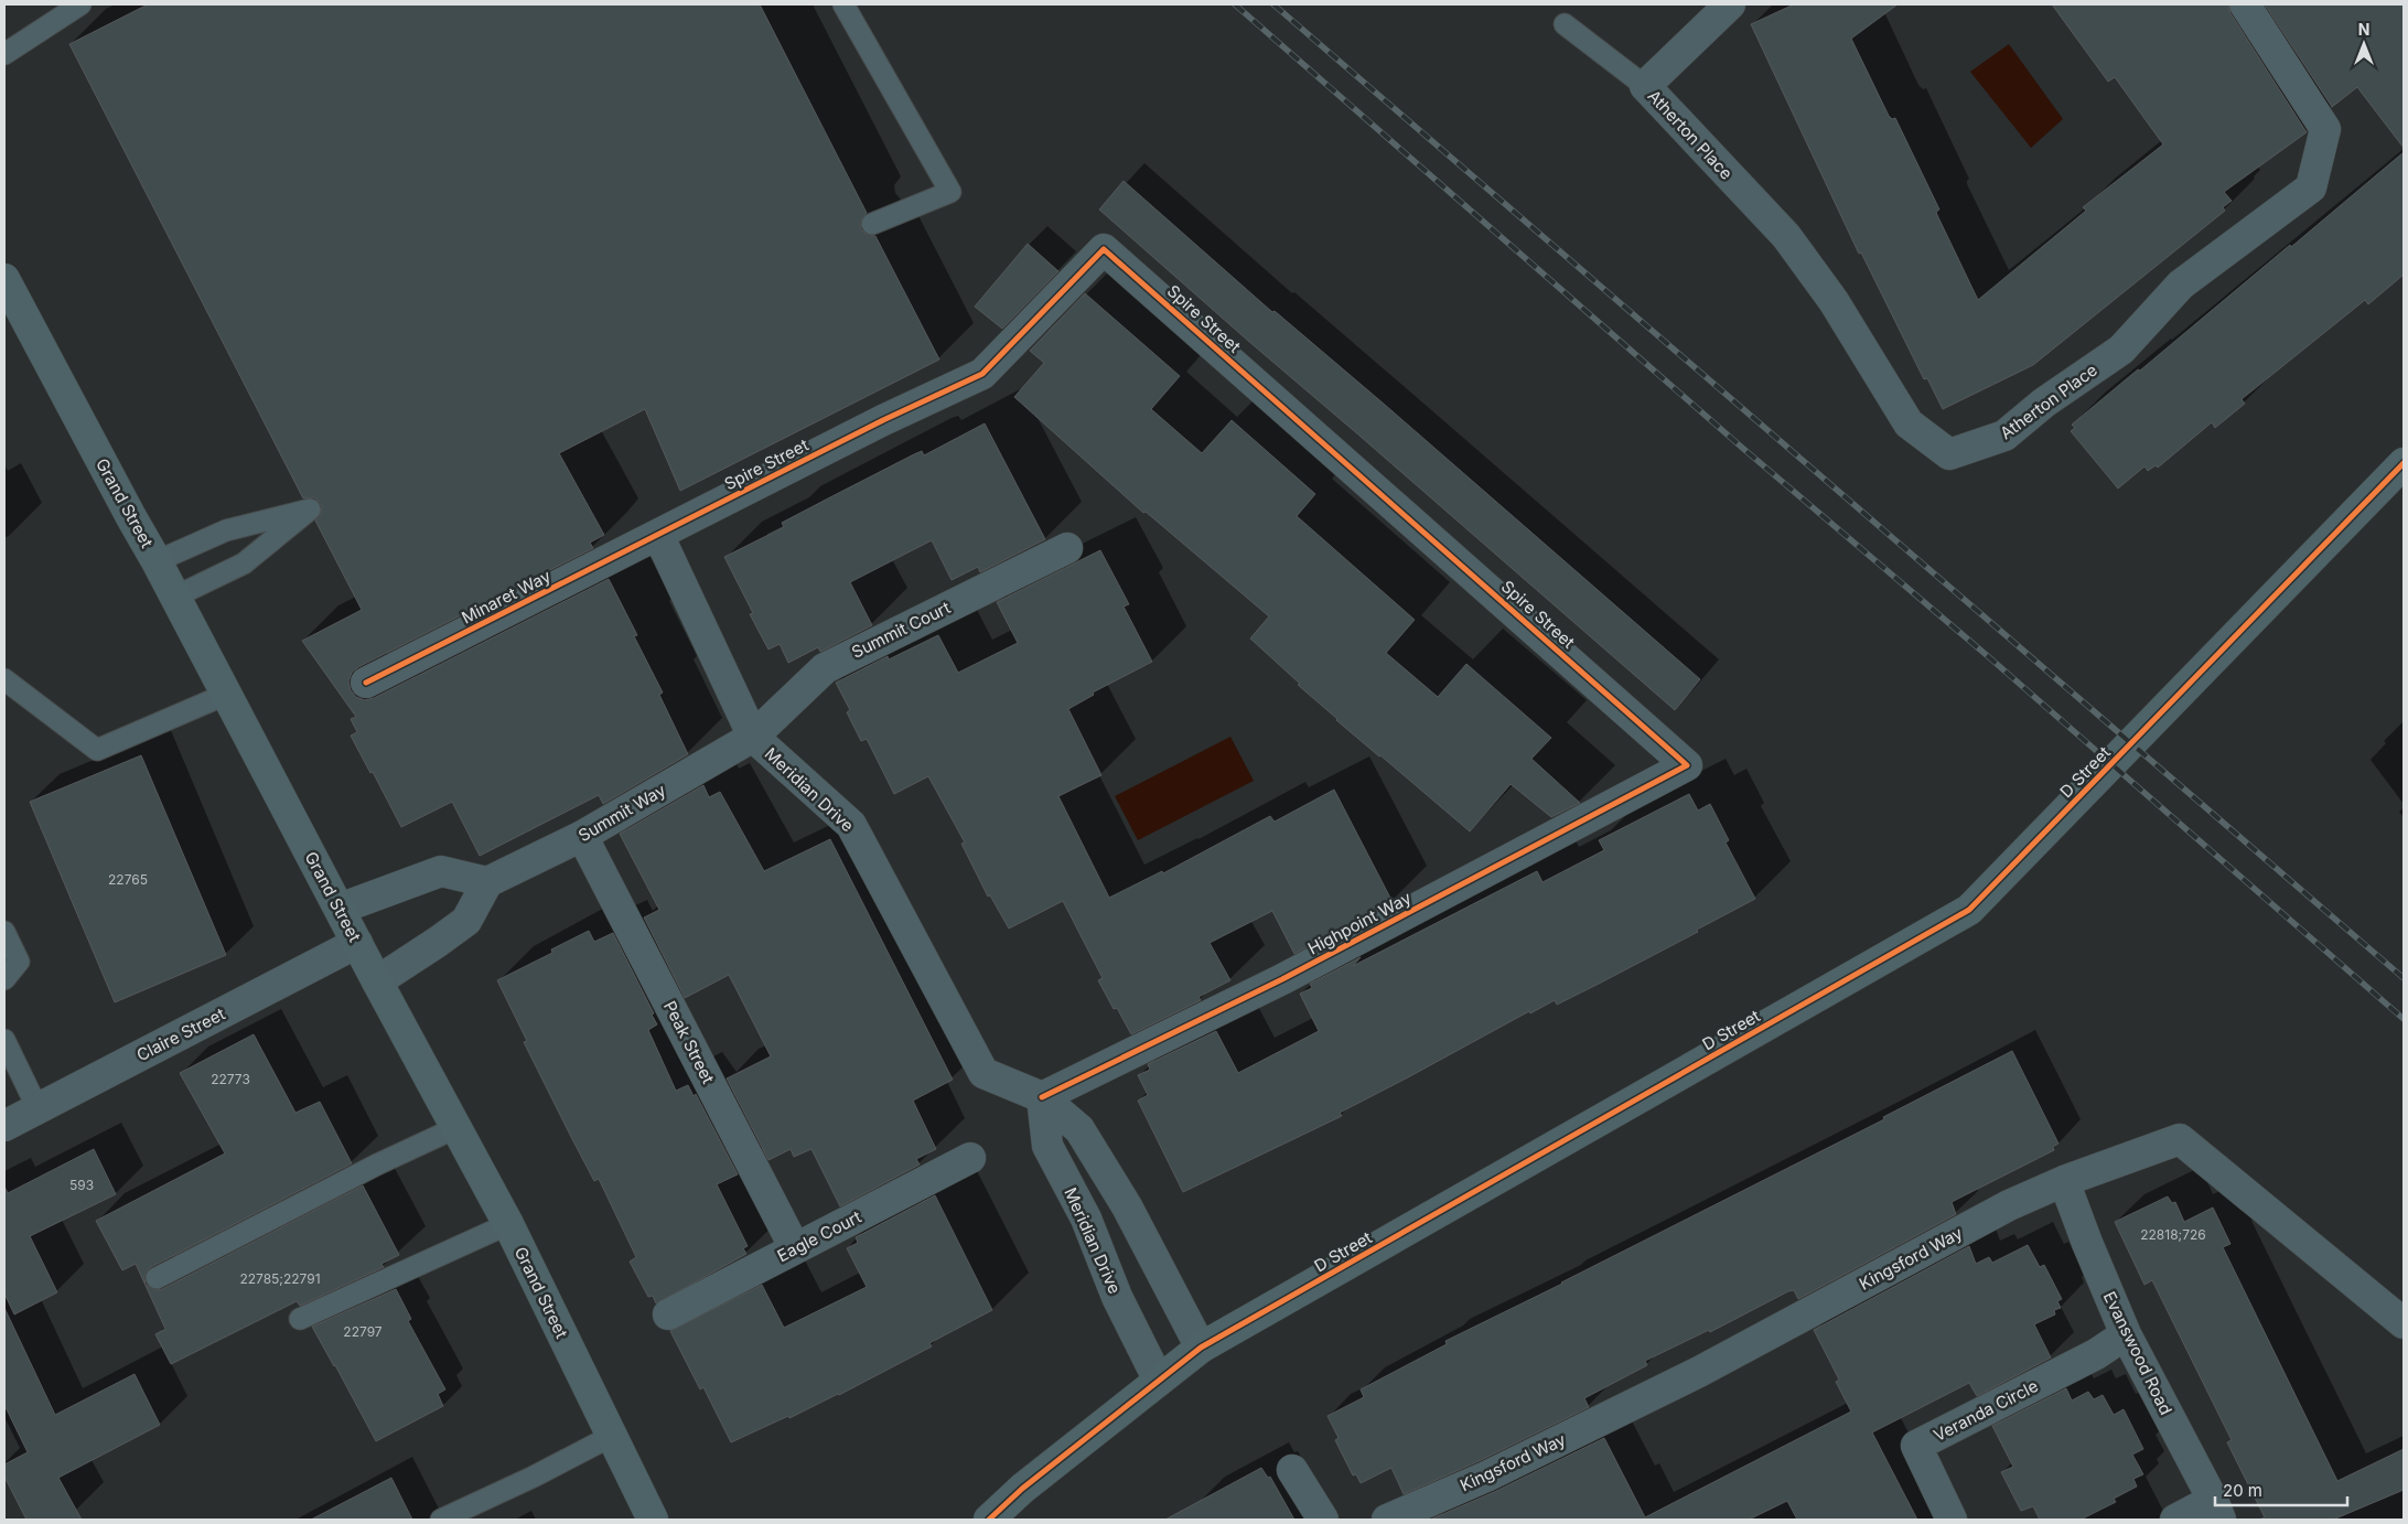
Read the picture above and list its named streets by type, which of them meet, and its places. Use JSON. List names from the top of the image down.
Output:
{
  "streets": {
    "main road": ["Grand Street", "D Street"],
    "street": [
      "Atherton Place",
      "Spire Street",
      "Minaret Way",
      "Summit Court",
      "Meridian Drive",
      "Summit Way",
      "Highpoint Way",
      "Claire Street",
      "Peak Street",
      "Eagle Court",
      "Kingsford Way",
      "Evanswood Road",
      "Veranda Circle"
    ]
  },
  "crossings": [
    ["Spire Street", "Minaret Way"],
    ["Spire Street", "Meridian Drive"],
    ["Spire Street", "Highpoint Way"],
    ["Grand Street", "Claire Street"],
    ["Minaret Way", "Meridian Drive"],
    ["Summit Court", "Meridian Drive"],
    ["Summit Court", "Summit Way"],
    ["D Street", "Meridian Drive"],
    ["Meridian Drive", "Summit Way"],
    ["Meridian Drive", "Highpoint Way"],
    ["Summit Way", "Peak Street"],
    ["Peak Street", "Eagle Court"],
    ["Kingsford Way", "Evanswood Road"],
    ["Evanswood Road", "Veranda Circle"]
  ],
  "house_numbers": [
    "22765",
    "22773",
    "593",
    "22818;726",
    "22785;22791",
    "22797"
  ],
  "scale_bar": "20 m",
  "north": "top"
}
